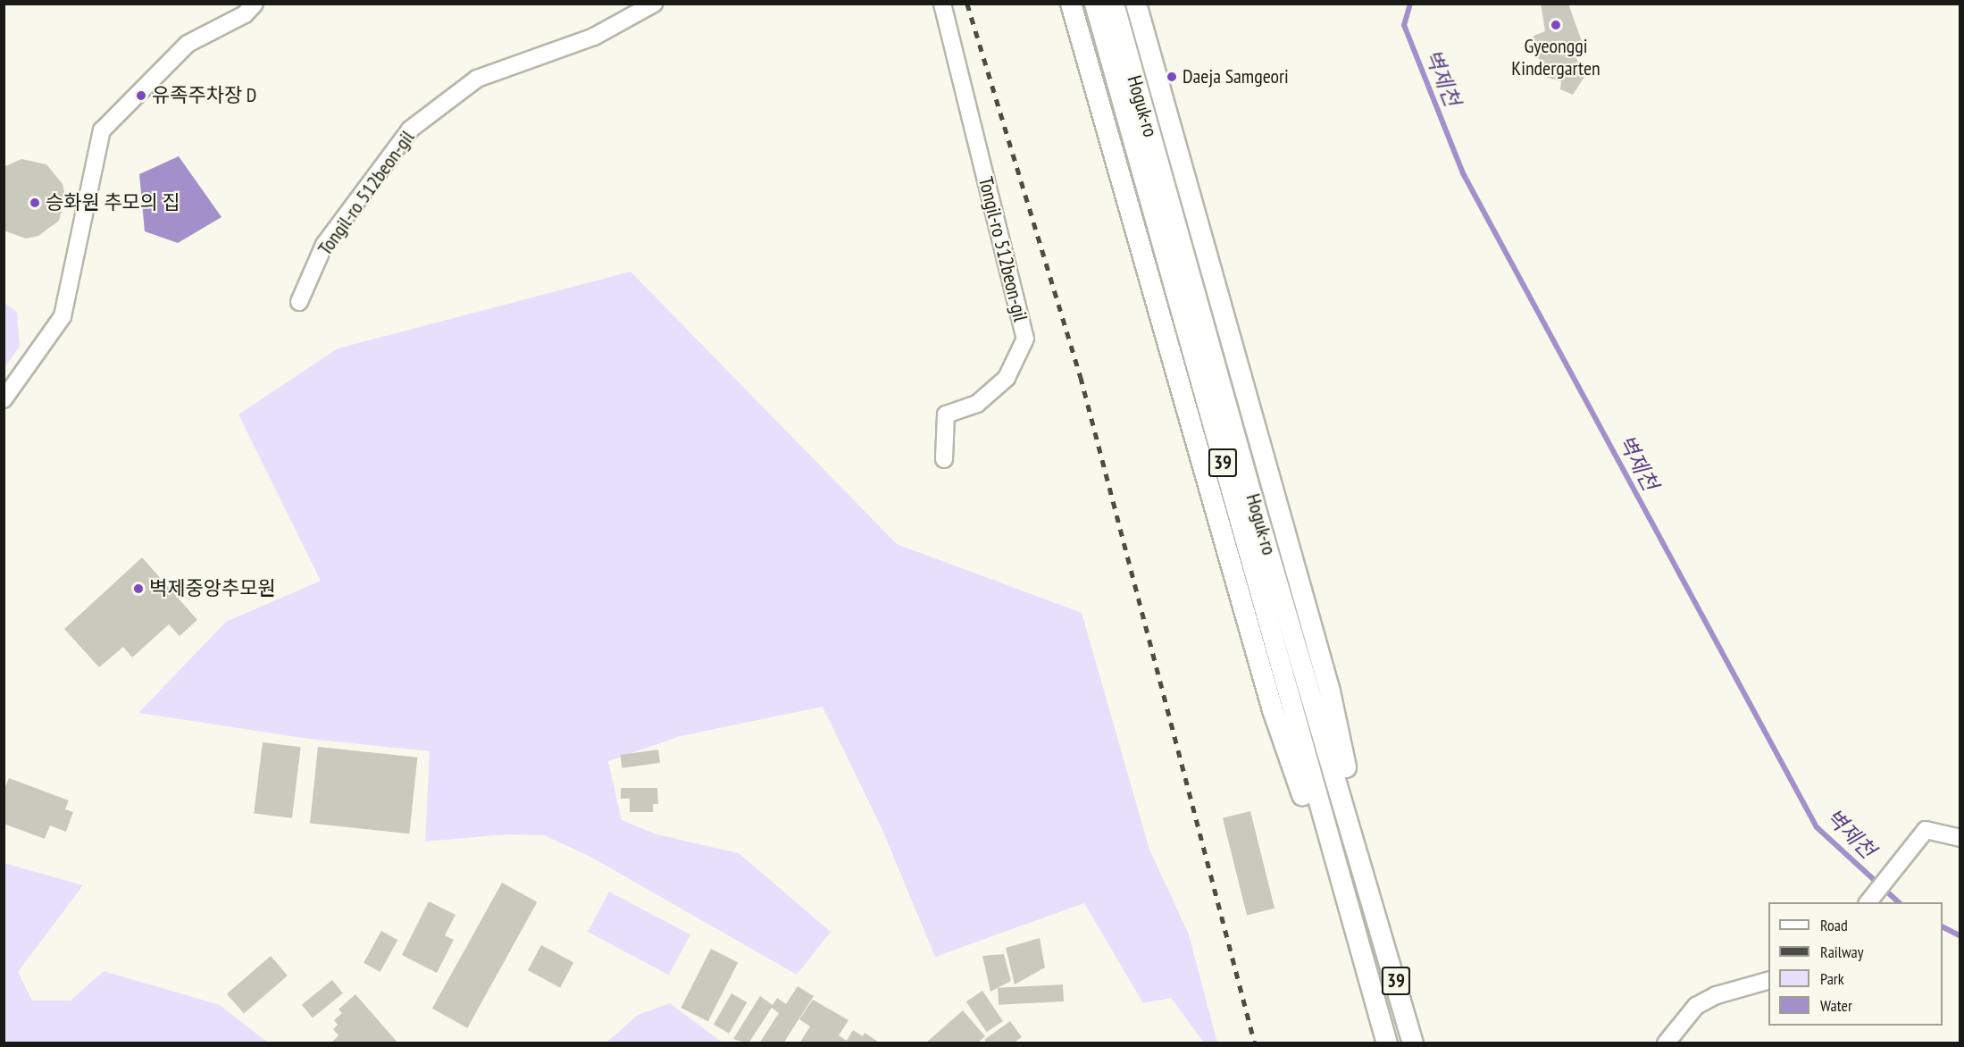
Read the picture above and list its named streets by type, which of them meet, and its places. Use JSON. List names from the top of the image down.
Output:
{
  "streets": {
    "main road": ["Hoguk-ro", "39"],
    "street": ["Tongil-ro 512beon-gil"]
  },
  "water": ["벽제천"],
  "places": [
    "Gyeonggi Kindergarten",
    "Daeja Samgeori",
    "유족주차장 D",
    "승화원 추모의 집",
    "벽제중앙추모원"
  ],
  "legend": [
    "Road",
    "Railway",
    "Park",
    "Water"
  ]
}
